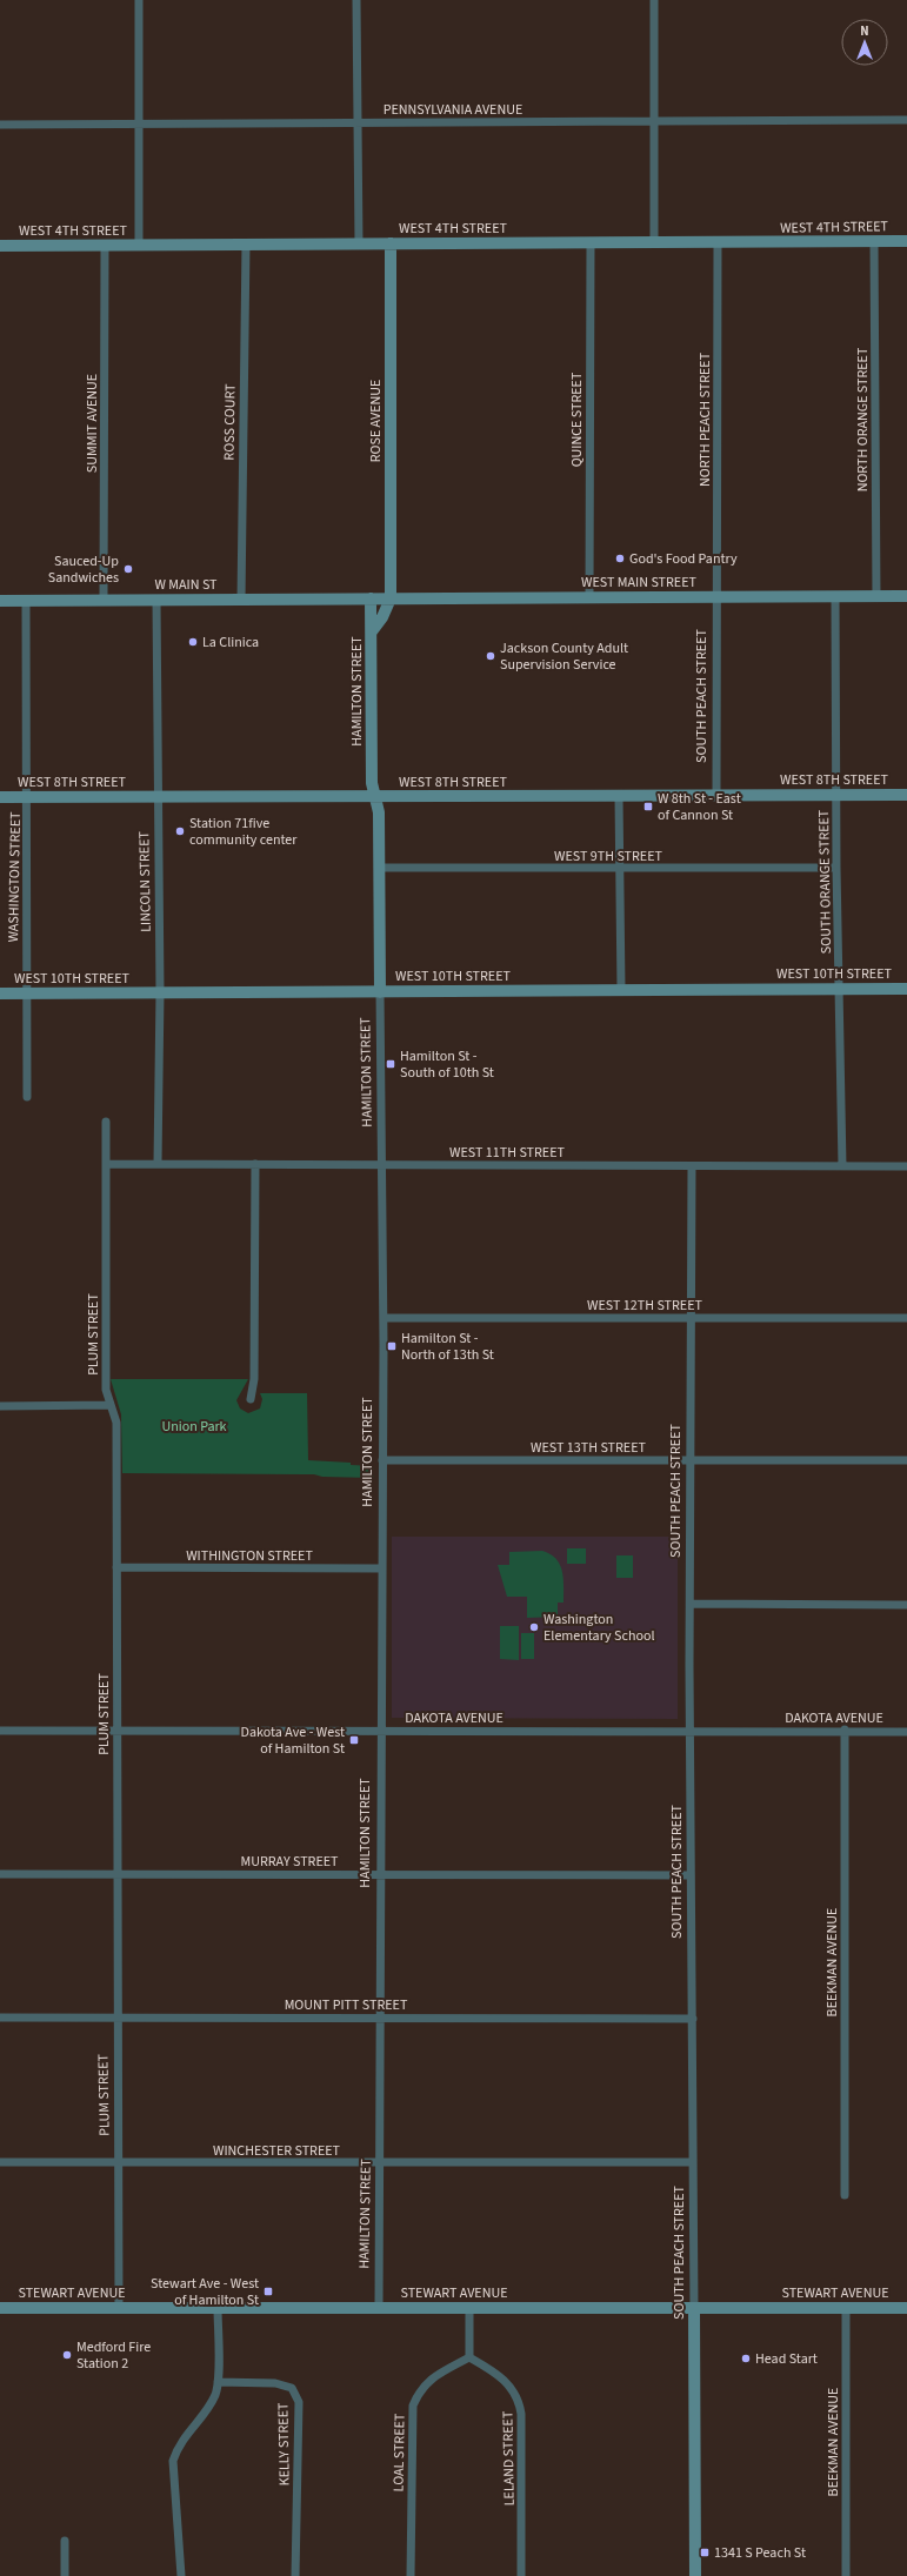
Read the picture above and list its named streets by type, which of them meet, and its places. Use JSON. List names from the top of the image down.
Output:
{
  "streets": {
    "street": [
      "PENNSYLVANIA AVENUE",
      "WEST 4TH STREET",
      "QUINCE STREET",
      "NORTH PEACH STREET",
      "NORTH ORANGE STREET",
      "ROSE AVENUE",
      "ROSS COURT",
      "SUMMIT AVENUE",
      "WEST MAIN STREET",
      "W MAIN ST",
      "HAMILTON STREET",
      "SOUTH PEACH STREET",
      "WEST 8TH STREET",
      "WEST 9TH STREET",
      "WASHINGTON STREET",
      "LINCOLN STREET",
      "SOUTH ORANGE STREET",
      "WEST 10TH STREET",
      "WEST 11TH STREET",
      "WEST 12TH STREET",
      "PLUM STREET",
      "WEST 13TH STREET",
      "WITHINGTON STREET",
      "DAKOTA AVENUE",
      "MURRAY STREET",
      "BEEKMAN AVENUE",
      "MOUNT PITT STREET",
      "WINCHESTER STREET",
      "STEWART AVENUE",
      "KELLY STREET",
      "LOAL STREET",
      "LELAND STREET"
    ]
  },
  "crossings": [
    ["WEST 4TH STREET", "QUINCE STREET"],
    ["WEST 4TH STREET", "NORTH PEACH STREET"],
    ["WEST 4TH STREET", "NORTH ORANGE STREET"],
    ["WEST 4TH STREET", "ROSE AVENUE"],
    ["WEST 4TH STREET", "ROSS COURT"],
    ["WEST 4TH STREET", "SUMMIT AVENUE"],
    ["QUINCE STREET", "WEST MAIN STREET"],
    ["NORTH PEACH STREET", "WEST MAIN STREET"],
    ["NORTH PEACH STREET", "SOUTH PEACH STREET"],
    ["NORTH ORANGE STREET", "WEST MAIN STREET"],
    ["ROSE AVENUE", "WEST MAIN STREET"],
    ["ROSS COURT", "W MAIN ST"],
    ["SUMMIT AVENUE", "W MAIN ST"],
    ["WEST MAIN STREET", "W MAIN ST"],
    ["WEST MAIN STREET", "HAMILTON STREET"],
    ["WEST MAIN STREET", "SOUTH PEACH STREET"],
    ["WEST MAIN STREET", "SOUTH ORANGE STREET"],
    ["W MAIN ST", "HAMILTON STREET"],
    ["W MAIN ST", "WASHINGTON STREET"],
    ["W MAIN ST", "LINCOLN STREET"],
    ["HAMILTON STREET", "WEST 8TH STREET"],
    ["HAMILTON STREET", "WEST 9TH STREET"],
    ["HAMILTON STREET", "WEST 10TH STREET"],
    ["HAMILTON STREET", "WEST 11TH STREET"],
    ["HAMILTON STREET", "WEST 12TH STREET"],
    ["HAMILTON STREET", "WEST 13TH STREET"],
    ["HAMILTON STREET", "WITHINGTON STREET"],
    ["HAMILTON STREET", "DAKOTA AVENUE"],
    ["HAMILTON STREET", "MURRAY STREET"],
    ["HAMILTON STREET", "MOUNT PITT STREET"],
    ["HAMILTON STREET", "WINCHESTER STREET"],
    ["HAMILTON STREET", "STEWART AVENUE"],
    ["SOUTH PEACH STREET", "WEST 8TH STREET"],
    ["SOUTH PEACH STREET", "WEST 11TH STREET"],
    ["SOUTH PEACH STREET", "WEST 12TH STREET"],
    ["SOUTH PEACH STREET", "WEST 13TH STREET"],
    ["SOUTH PEACH STREET", "DAKOTA AVENUE"],
    ["SOUTH PEACH STREET", "MURRAY STREET"],
    ["SOUTH PEACH STREET", "MOUNT PITT STREET"],
    ["SOUTH PEACH STREET", "WINCHESTER STREET"],
    ["SOUTH PEACH STREET", "STEWART AVENUE"],
    ["WEST 8TH STREET", "WASHINGTON STREET"],
    ["WEST 8TH STREET", "LINCOLN STREET"],
    ["WEST 8TH STREET", "SOUTH ORANGE STREET"],
    ["WEST 9TH STREET", "SOUTH ORANGE STREET"],
    ["WASHINGTON STREET", "WEST 10TH STREET"],
    ["LINCOLN STREET", "WEST 10TH STREET"],
    ["LINCOLN STREET", "WEST 11TH STREET"],
    ["SOUTH ORANGE STREET", "WEST 10TH STREET"],
    ["SOUTH ORANGE STREET", "WEST 11TH STREET"],
    ["WEST 11TH STREET", "PLUM STREET"],
    ["PLUM STREET", "WITHINGTON STREET"],
    ["PLUM STREET", "DAKOTA AVENUE"],
    ["PLUM STREET", "MURRAY STREET"],
    ["PLUM STREET", "MOUNT PITT STREET"],
    ["PLUM STREET", "WINCHESTER STREET"],
    ["PLUM STREET", "STEWART AVENUE"],
    ["DAKOTA AVENUE", "BEEKMAN AVENUE"],
    ["BEEKMAN AVENUE", "STEWART AVENUE"],
    ["LOAL STREET", "LELAND STREET"]
  ],
  "parks": ["Union Park"],
  "places": {
    "other": [
      "God's Food Pantry",
      "Sauced-Up Sandwiches",
      "La Clinica",
      "Jackson County Adult Supervision Service",
      "Station 71five community center",
      "Washington Elementary School",
      "Medford Fire Station 2",
      "Head Start"
    ],
    "transit": [
      "W 8th St - East of Cannon St",
      "Hamilton St - South of 10th St",
      "Hamilton St - North of 13th St",
      "Dakota Ave - West of Hamilton St",
      "Stewart Ave - West of Hamilton St",
      "1341 S Peach St"
    ]
  },
  "north": "top"
}
